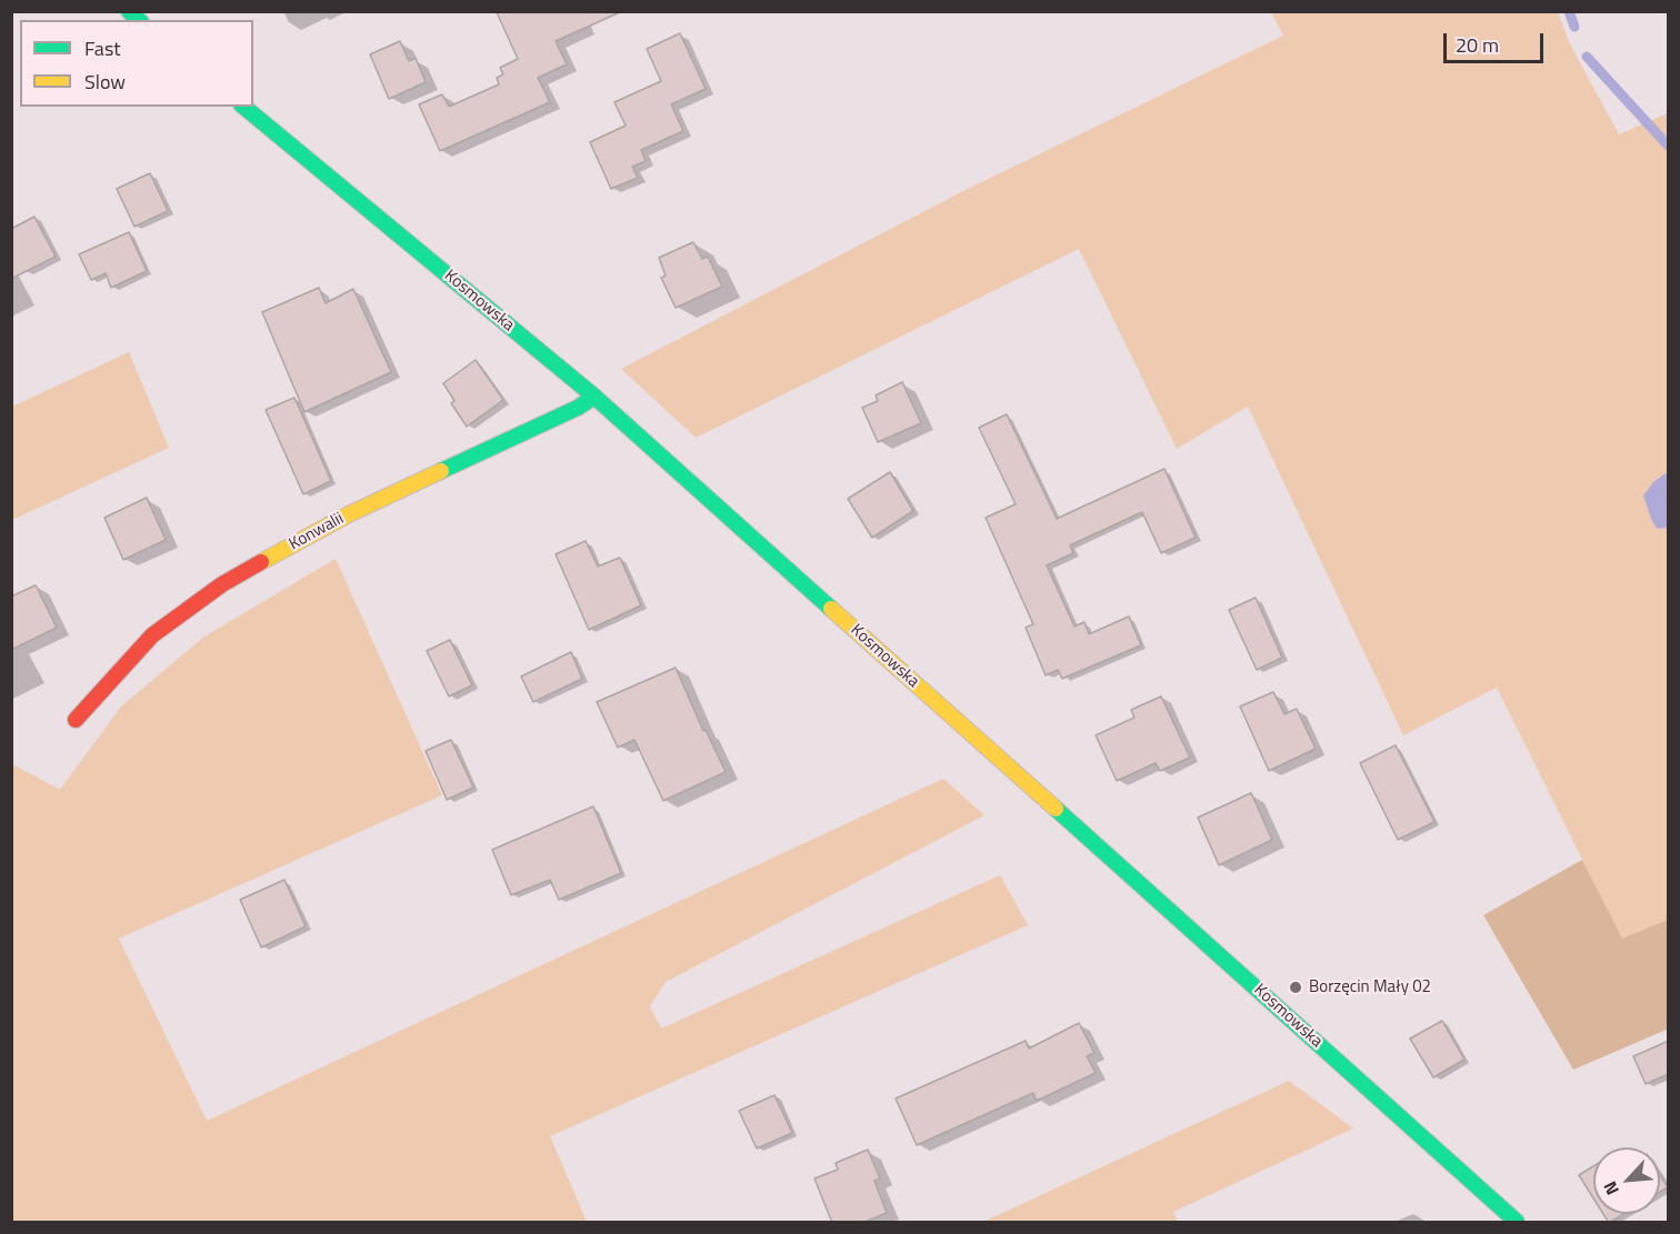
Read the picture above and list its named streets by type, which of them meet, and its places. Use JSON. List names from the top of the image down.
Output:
{
  "streets": {
    "street": ["Kosmowska", "Konwalii"]
  },
  "crossings": [
    ["Kosmowska", "Konwalii"]
  ],
  "places": ["Borzęcin Mały 02"],
  "legend": ["Fast", "Slow"],
  "scale_bar": "20 m",
  "north": "bottom left"
}
